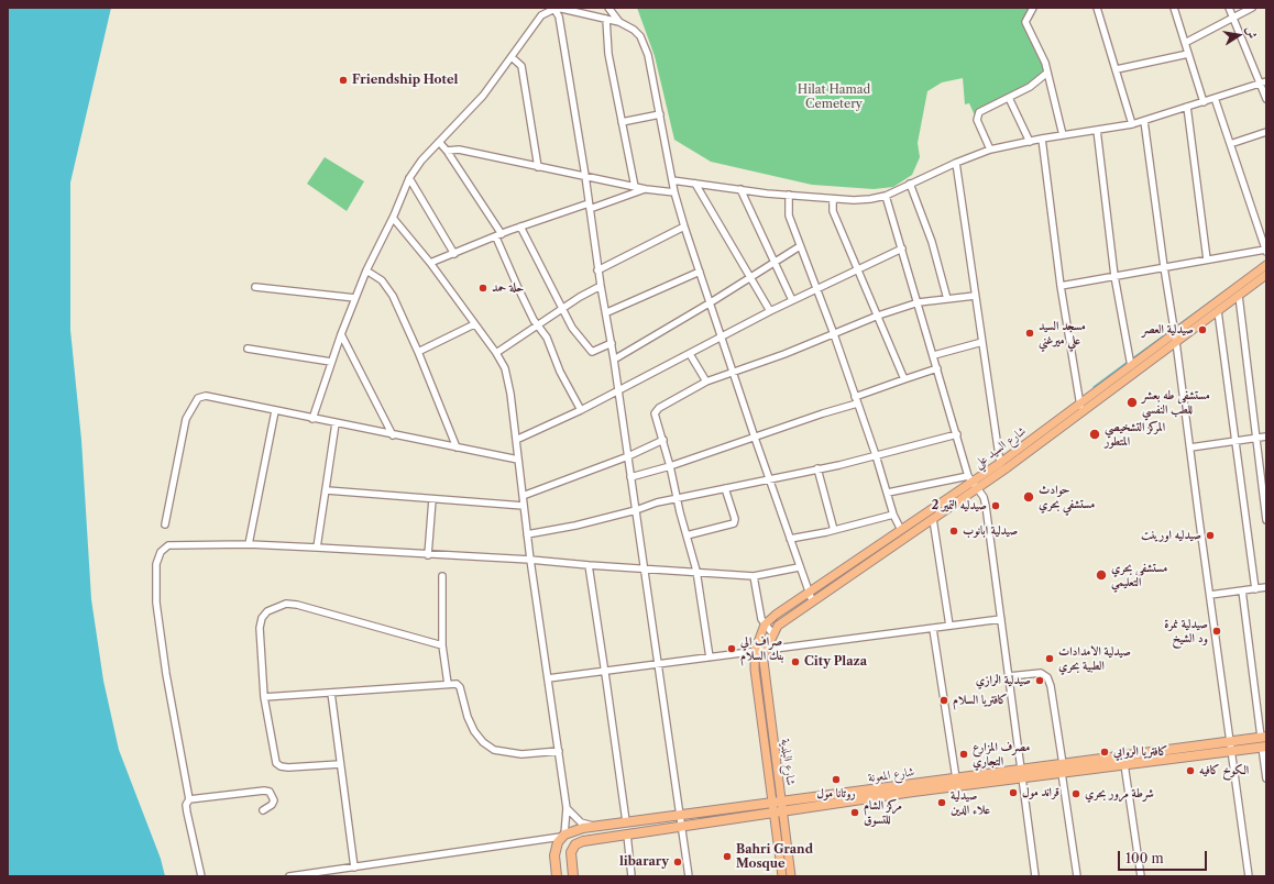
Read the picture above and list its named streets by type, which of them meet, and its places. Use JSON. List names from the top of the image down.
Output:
{
  "streets": {
    "highway": ["شارع المعونة"],
    "main road": ["شارع السيد علي", "شارع البلدية"]
  },
  "crossings": [
    ["شارع السيد علي", "شارع البلدية"],
    ["شارع البلدية", "شارع المعونة"]
  ],
  "parks": ["Hilat Hamad Cemetery"],
  "places": [
    "Friendship Hotel",
    "حلة حمد",
    "صيدلية العصر",
    "مسجد السيد علي ميرغني",
    "مستشفى طه بعشر للطب النفسي",
    "المركز التشخيصي المتطور",
    "حوادث مستشفي بحري",
    "صيدليه التمير 2",
    "صيدلية ابانوب",
    "صيدليه اورينت",
    "مستشفى بحري التعليمي",
    "صيدلية نمرة ود الشيخ",
    "صراف الي بنك السلام",
    "صيدلية الامدادات الطبية بحري",
    "City Plaza",
    "صيدلية الرازي",
    "كافتريا السلام",
    "كافتريا الروابي",
    "مصرف المزارع التجاري",
    "الكوخ كافيه",
    "روتانا مول",
    "قراند مول",
    "شرطة مرور بحري",
    "صيدلية علاء الدين",
    "مركز الشام للتسوق",
    "Bahri Grand Mosque",
    "libarary"
  ],
  "scale_bar": "100 m",
  "north": "right"
}
